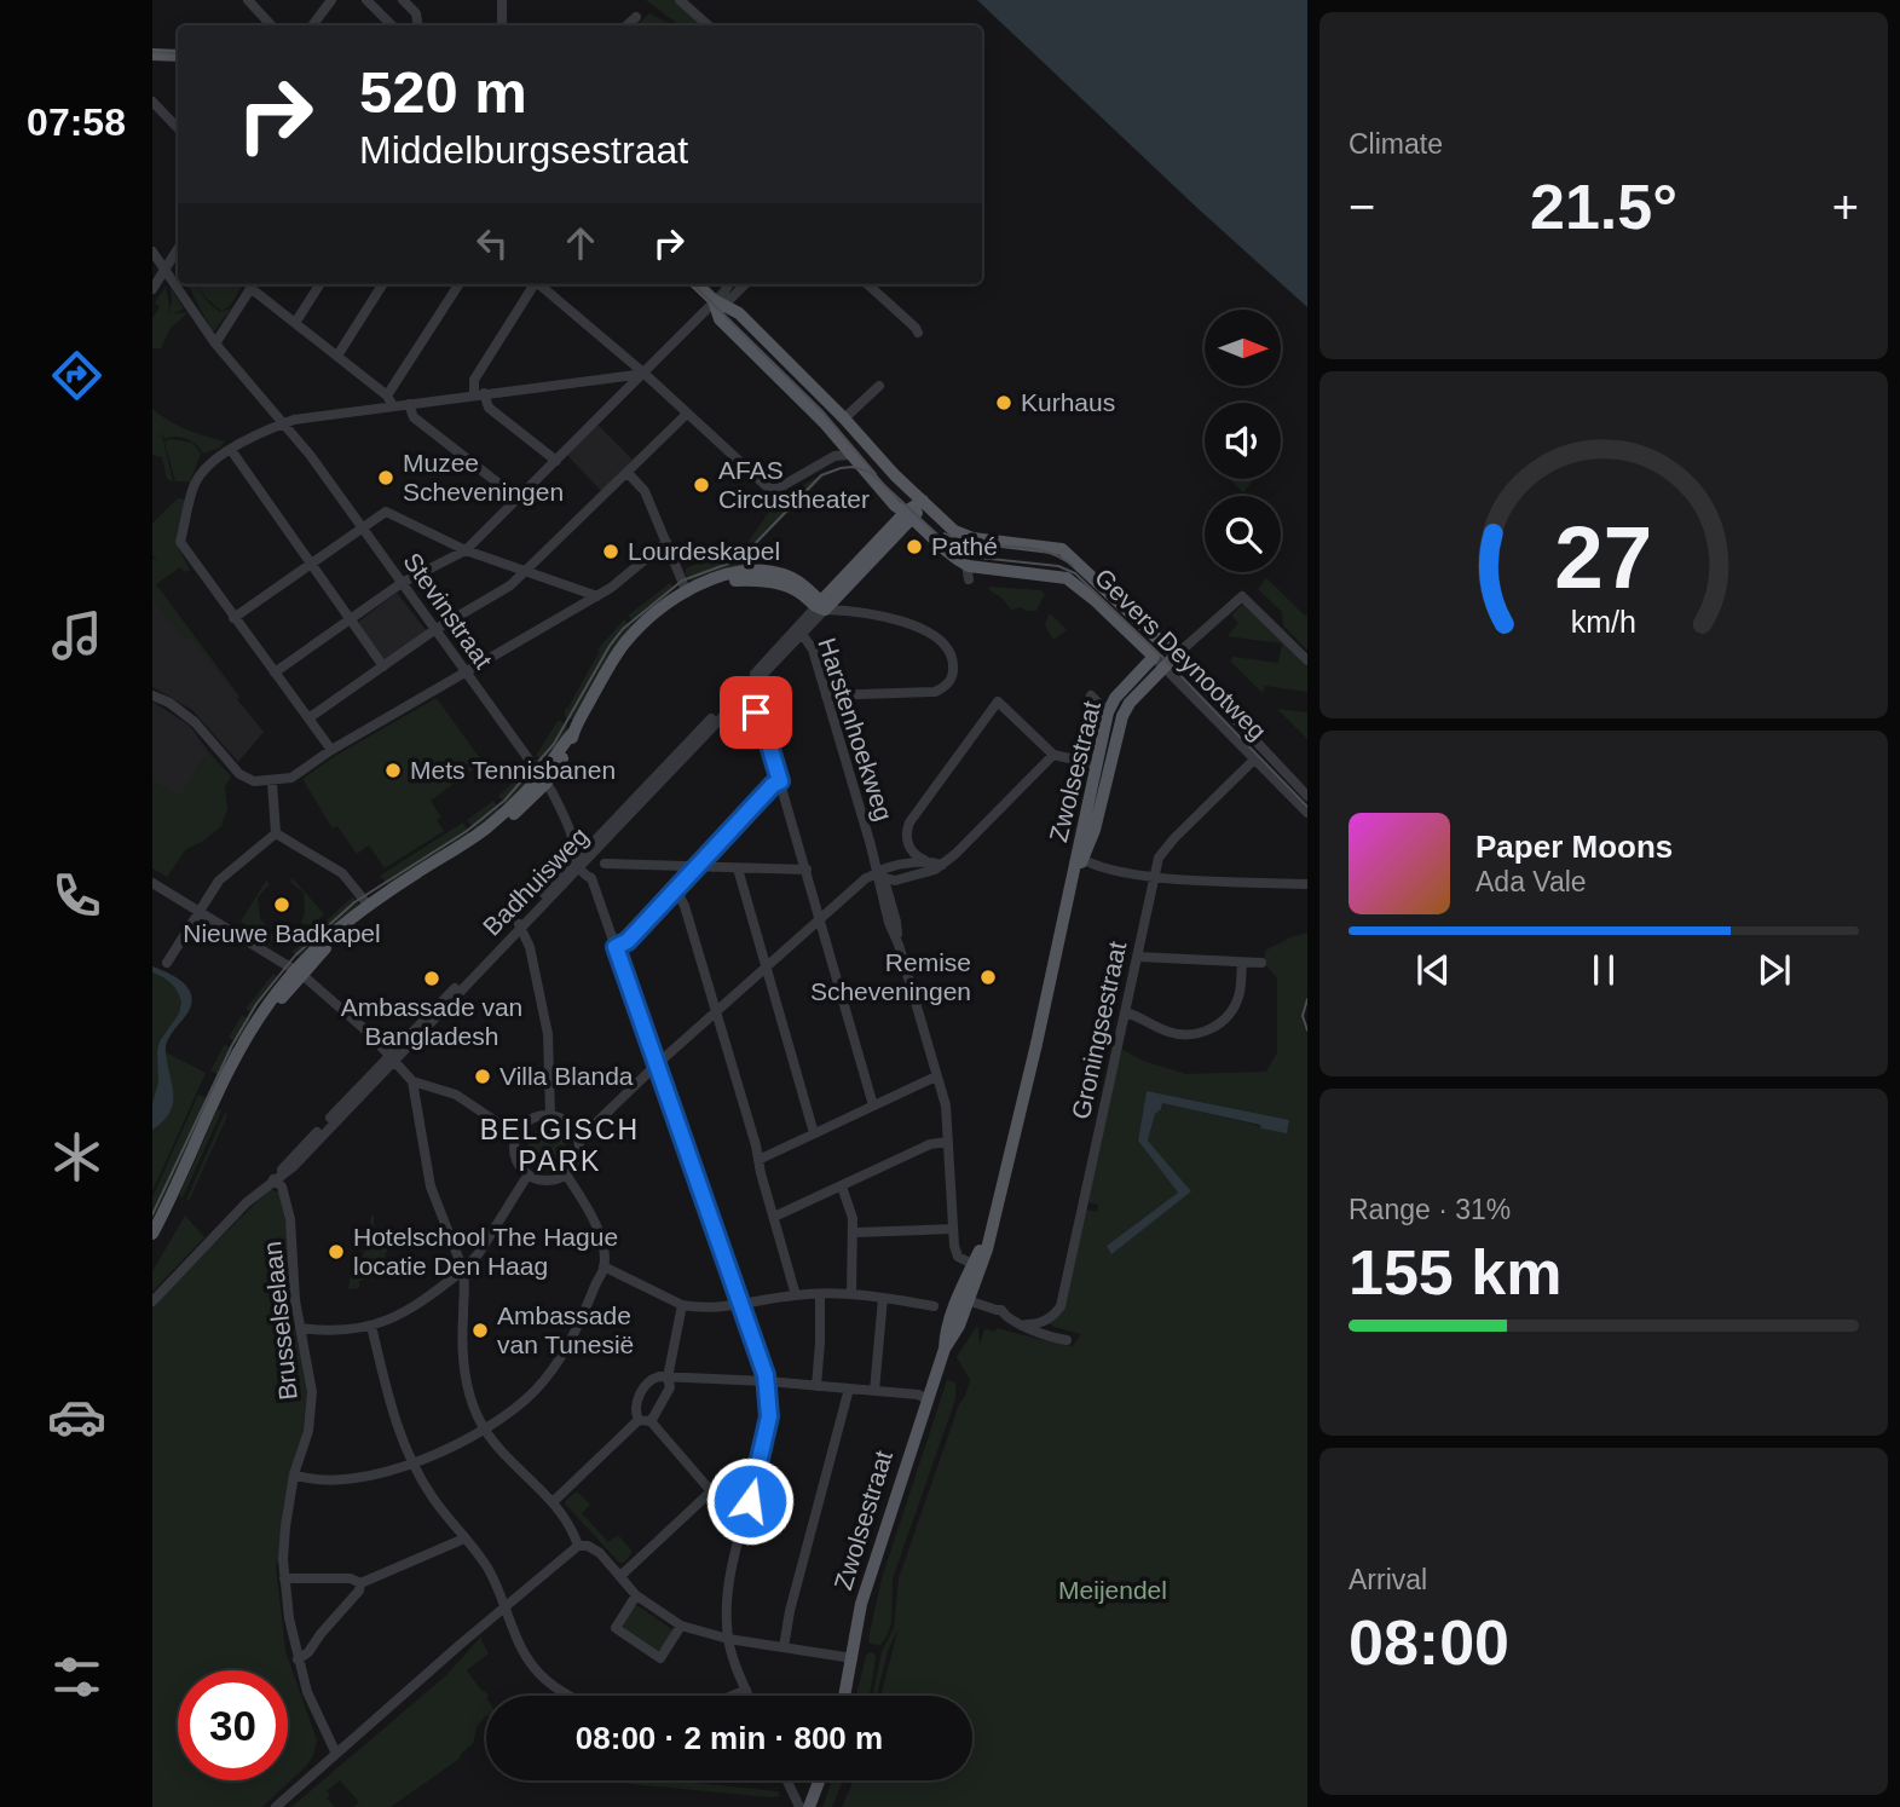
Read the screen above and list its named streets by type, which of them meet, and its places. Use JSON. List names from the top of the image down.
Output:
{
  "streets": {
    "main road": ["Gevers Deynootweg", "Zwolsestraat"],
    "street": [
      "Stevinstraat",
      "Harstenhoekweg",
      "Badhuisweg",
      "Groningsestraat",
      "Brusselselaan"
    ]
  },
  "crossings": [
    ["Stevinstraat", "Badhuisweg"],
    ["Gevers Deynootweg", "Zwolsestraat"],
    ["Gevers Deynootweg", "Groningsestraat"],
    ["Harstenhoekweg", "Zwolsestraat"],
    ["Harstenhoekweg", "Badhuisweg"],
    ["Badhuisweg", "Brusselselaan"]
  ],
  "districts": ["BELGISCH PARK"],
  "parks": ["Meijendel"],
  "places": [
    "Kurhaus",
    "Muzee Scheveningen",
    "AFAS Circustheater",
    "Pathé",
    "Lourdeskapel",
    "Mets Tennisbanen",
    "Nieuwe Badkapel",
    "Remise Scheveningen",
    "Ambassade van Bangladesh",
    "Villa Blanda",
    "Hotelschool The Hague locatie Den Haag",
    "Ambassade van Tunesië"
  ],
  "north": "right",
  "page": {
    "tabs": "07:58",
    "tile": [
      "Climate",
      ["Range · 31%", "155 km"],
      ["Arrival", "08:00"]
    ],
    "turn": ["520 m", "Middelburgsestraat"],
    "heat": ["−", "21.5°", "+"],
    "song": ["Paper Moons", "Ada Vale"],
    "limit": "30",
    "trip": "08:00 · 2 min · 800 m",
    "gauge": ["27", "km/h"]
  }
}
